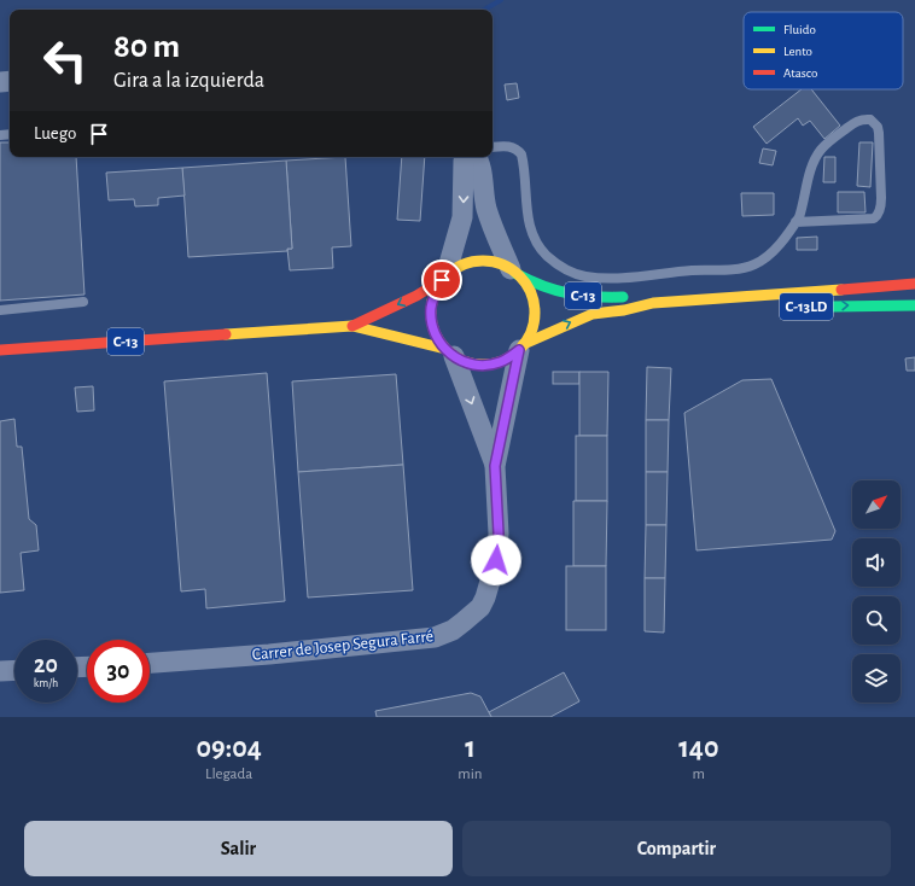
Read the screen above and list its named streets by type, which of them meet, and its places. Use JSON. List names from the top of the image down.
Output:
{
  "streets": {
    "main road": ["C-13", "C-13LD"],
    "street": ["Carrer de Josep Segura Farré"]
  },
  "crossings": [
    ["C-13", "Carrer de Josep Segura Farré"]
  ],
  "legend": ["Fluido", "Lento", "Atasco"],
  "north": "top right",
  "page": {
    "turn": ["80 m", "Gira a la izquierda"],
    "then": "Luego",
    "speed": "20 km/h",
    "limit": "30",
    "eta": [
      "09:04",
      "Llegada",
      "1",
      "min",
      "140",
      "m"
    ],
    "buttons": ["Salir", "Compartir"]
  }
}
